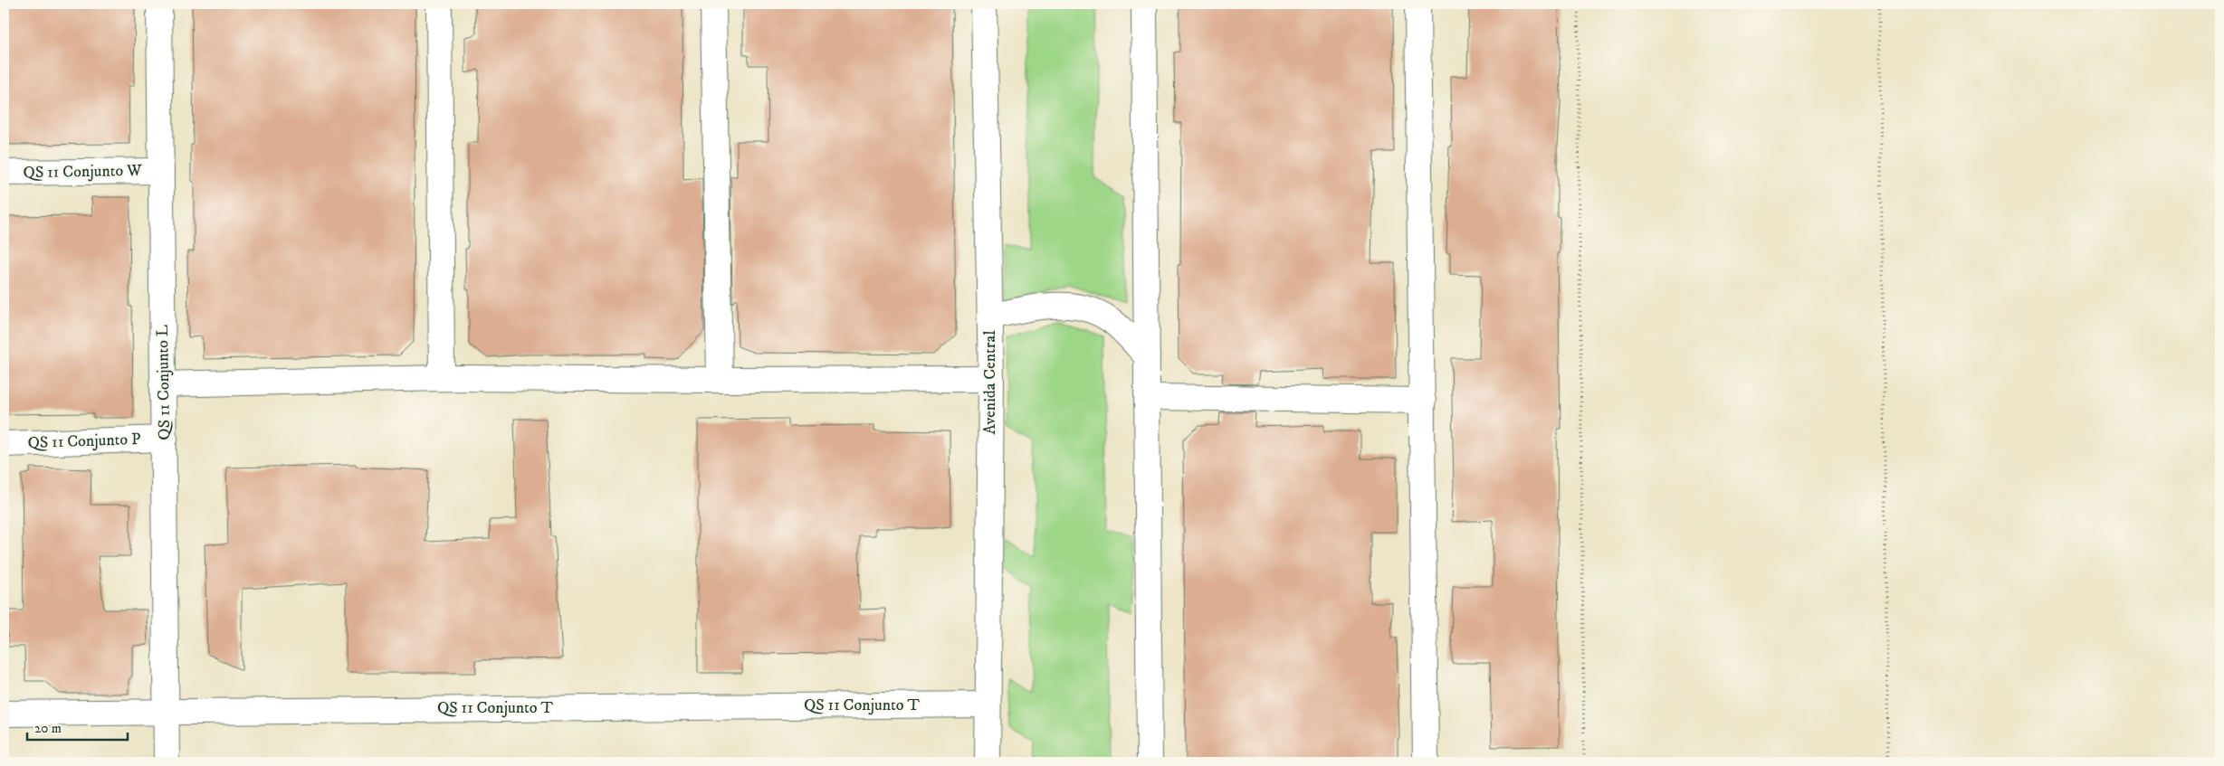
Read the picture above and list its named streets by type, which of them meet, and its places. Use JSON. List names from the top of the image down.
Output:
{
  "streets": {
    "street": [
      "QS 11 Conjunto W",
      "QS 11 Conjunto L",
      "Avenida Central",
      "QS 11 Conjunto P",
      "QS 11 Conjunto T"
    ]
  },
  "crossings": [
    ["QS 11 Conjunto W", "QS 11 Conjunto L"],
    ["QS 11 Conjunto L", "QS 11 Conjunto P"],
    ["QS 11 Conjunto L", "QS 11 Conjunto T"],
    ["Avenida Central", "QS 11 Conjunto T"]
  ],
  "scale_bar": "20 m"
}
